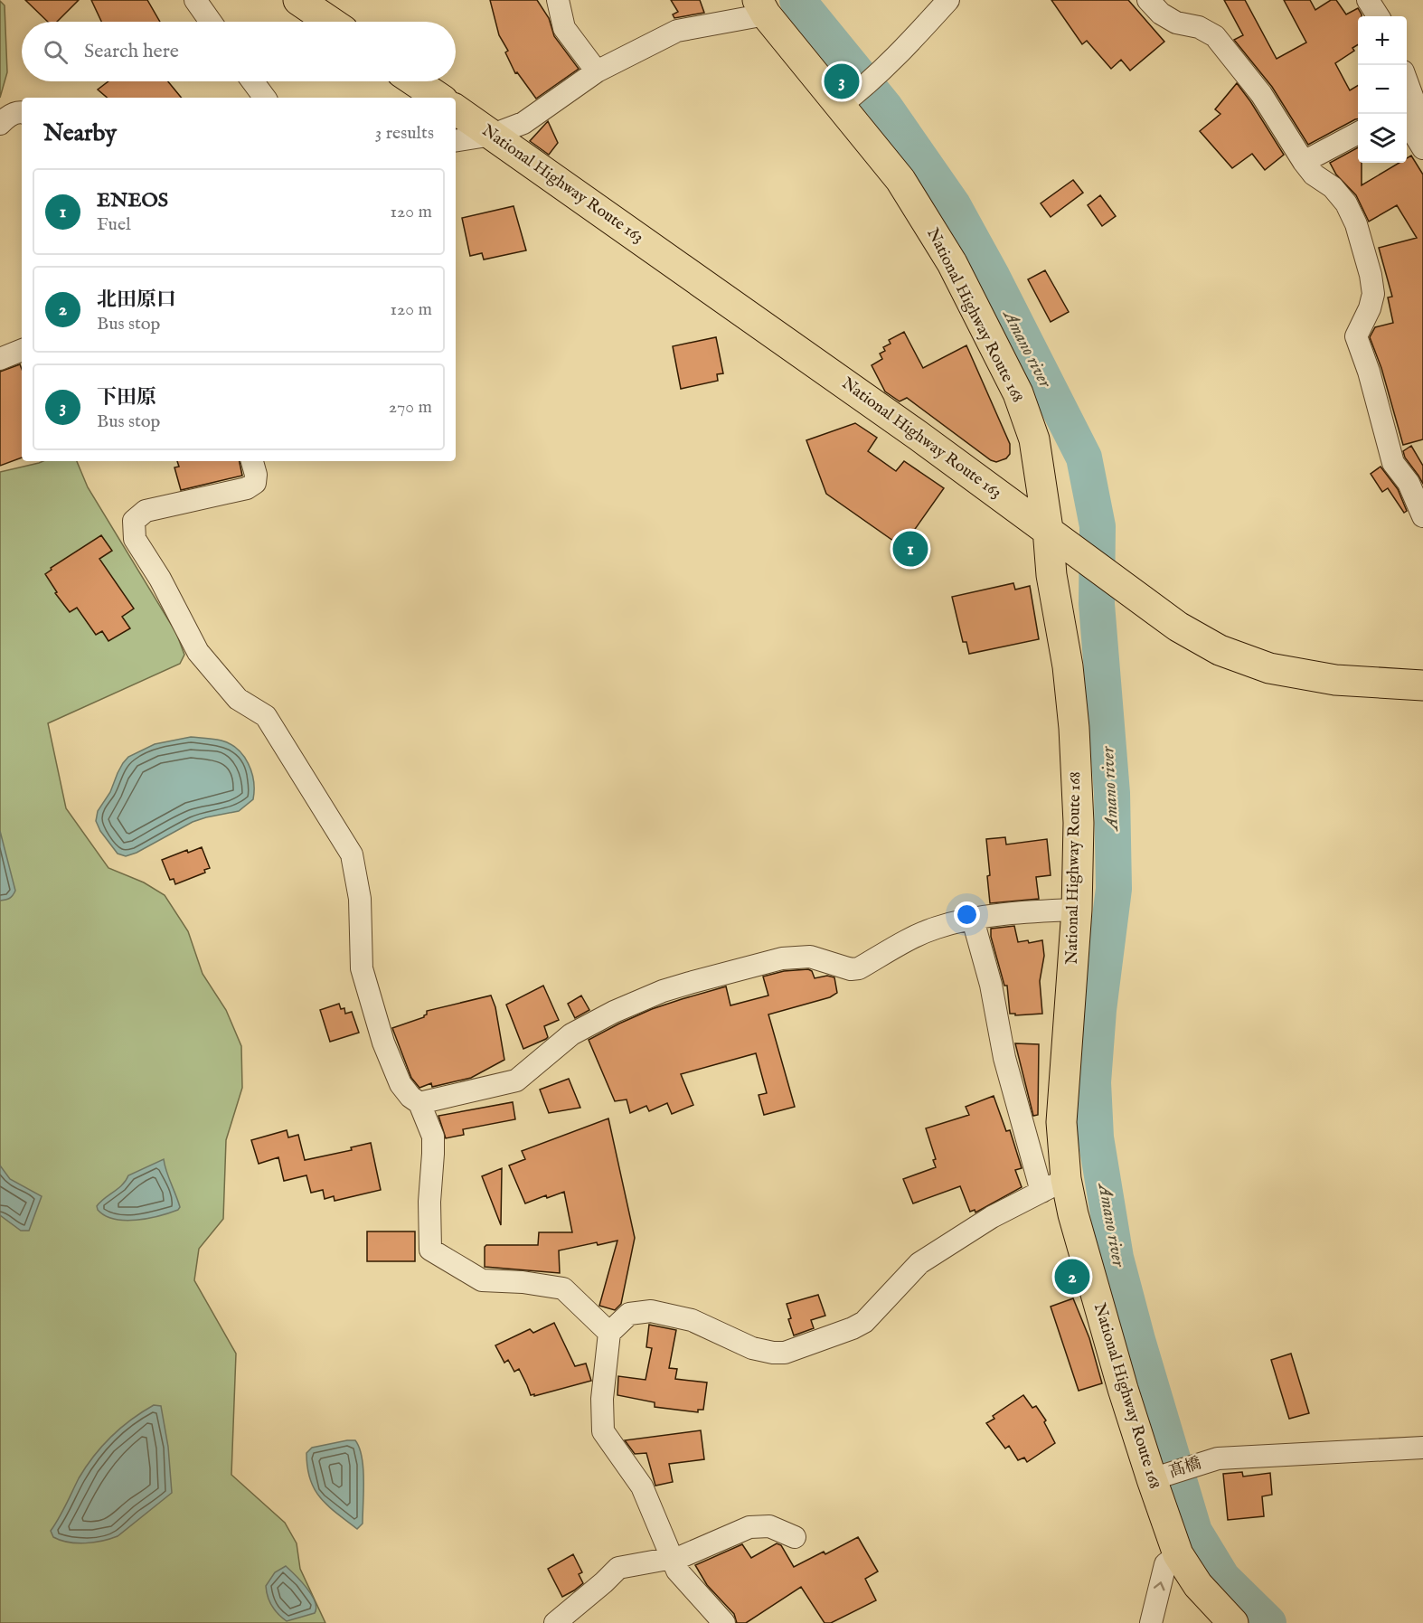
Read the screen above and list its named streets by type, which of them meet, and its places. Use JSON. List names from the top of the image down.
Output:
{
  "streets": {
    "highway": ["National Highway Route 163", "National Highway Route 168"],
    "street": ["髙橋"]
  },
  "crossings": [
    ["National Highway Route 163", "National Highway Route 168"],
    ["National Highway Route 168", "髙橋"]
  ],
  "water": ["Amano river"],
  "page": {
    "map_buttons": ["+", "−"],
    "search": "Search here",
    "pins": ["3", "1", "2"],
    "heading": ["Nearby", "3 results"],
    "list": [
      {
        "mark": "1",
        "name": "ENEOS",
        "note": "Fuel",
        "value": "120 m"
      },
      {
        "mark": "2",
        "name": "北田原口",
        "note": "Bus stop",
        "value": "120 m"
      },
      {
        "mark": "3",
        "name": "下田原",
        "note": "Bus stop",
        "value": "270 m"
      }
    ]
  }
}
